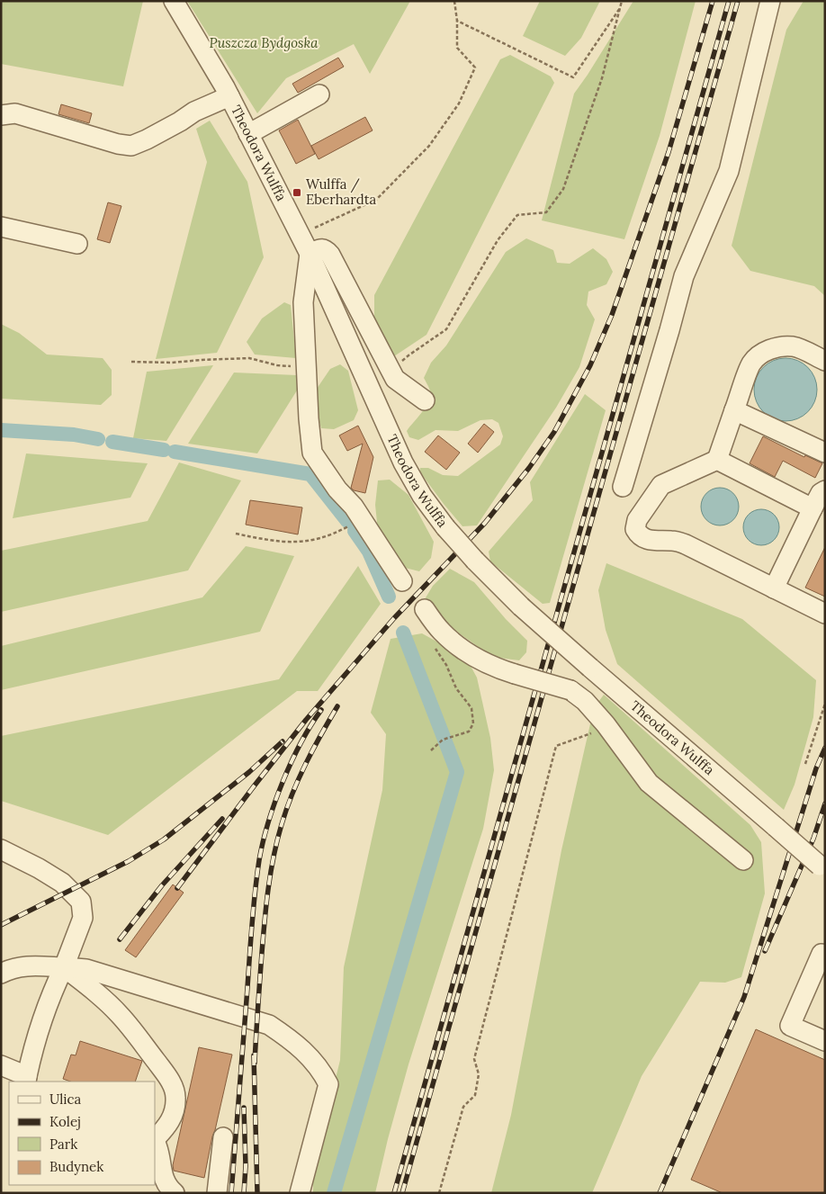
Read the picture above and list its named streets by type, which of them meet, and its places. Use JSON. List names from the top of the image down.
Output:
{
  "streets": {
    "street": ["Theodora Wulffa"]
  },
  "parks": ["Puszcza Bydgoska"],
  "places": {
    "transit": ["Wulffa / Eberhardta"]
  },
  "legend": [
    "Ulica",
    "Kolej",
    "Park",
    "Budynek"
  ]
}
